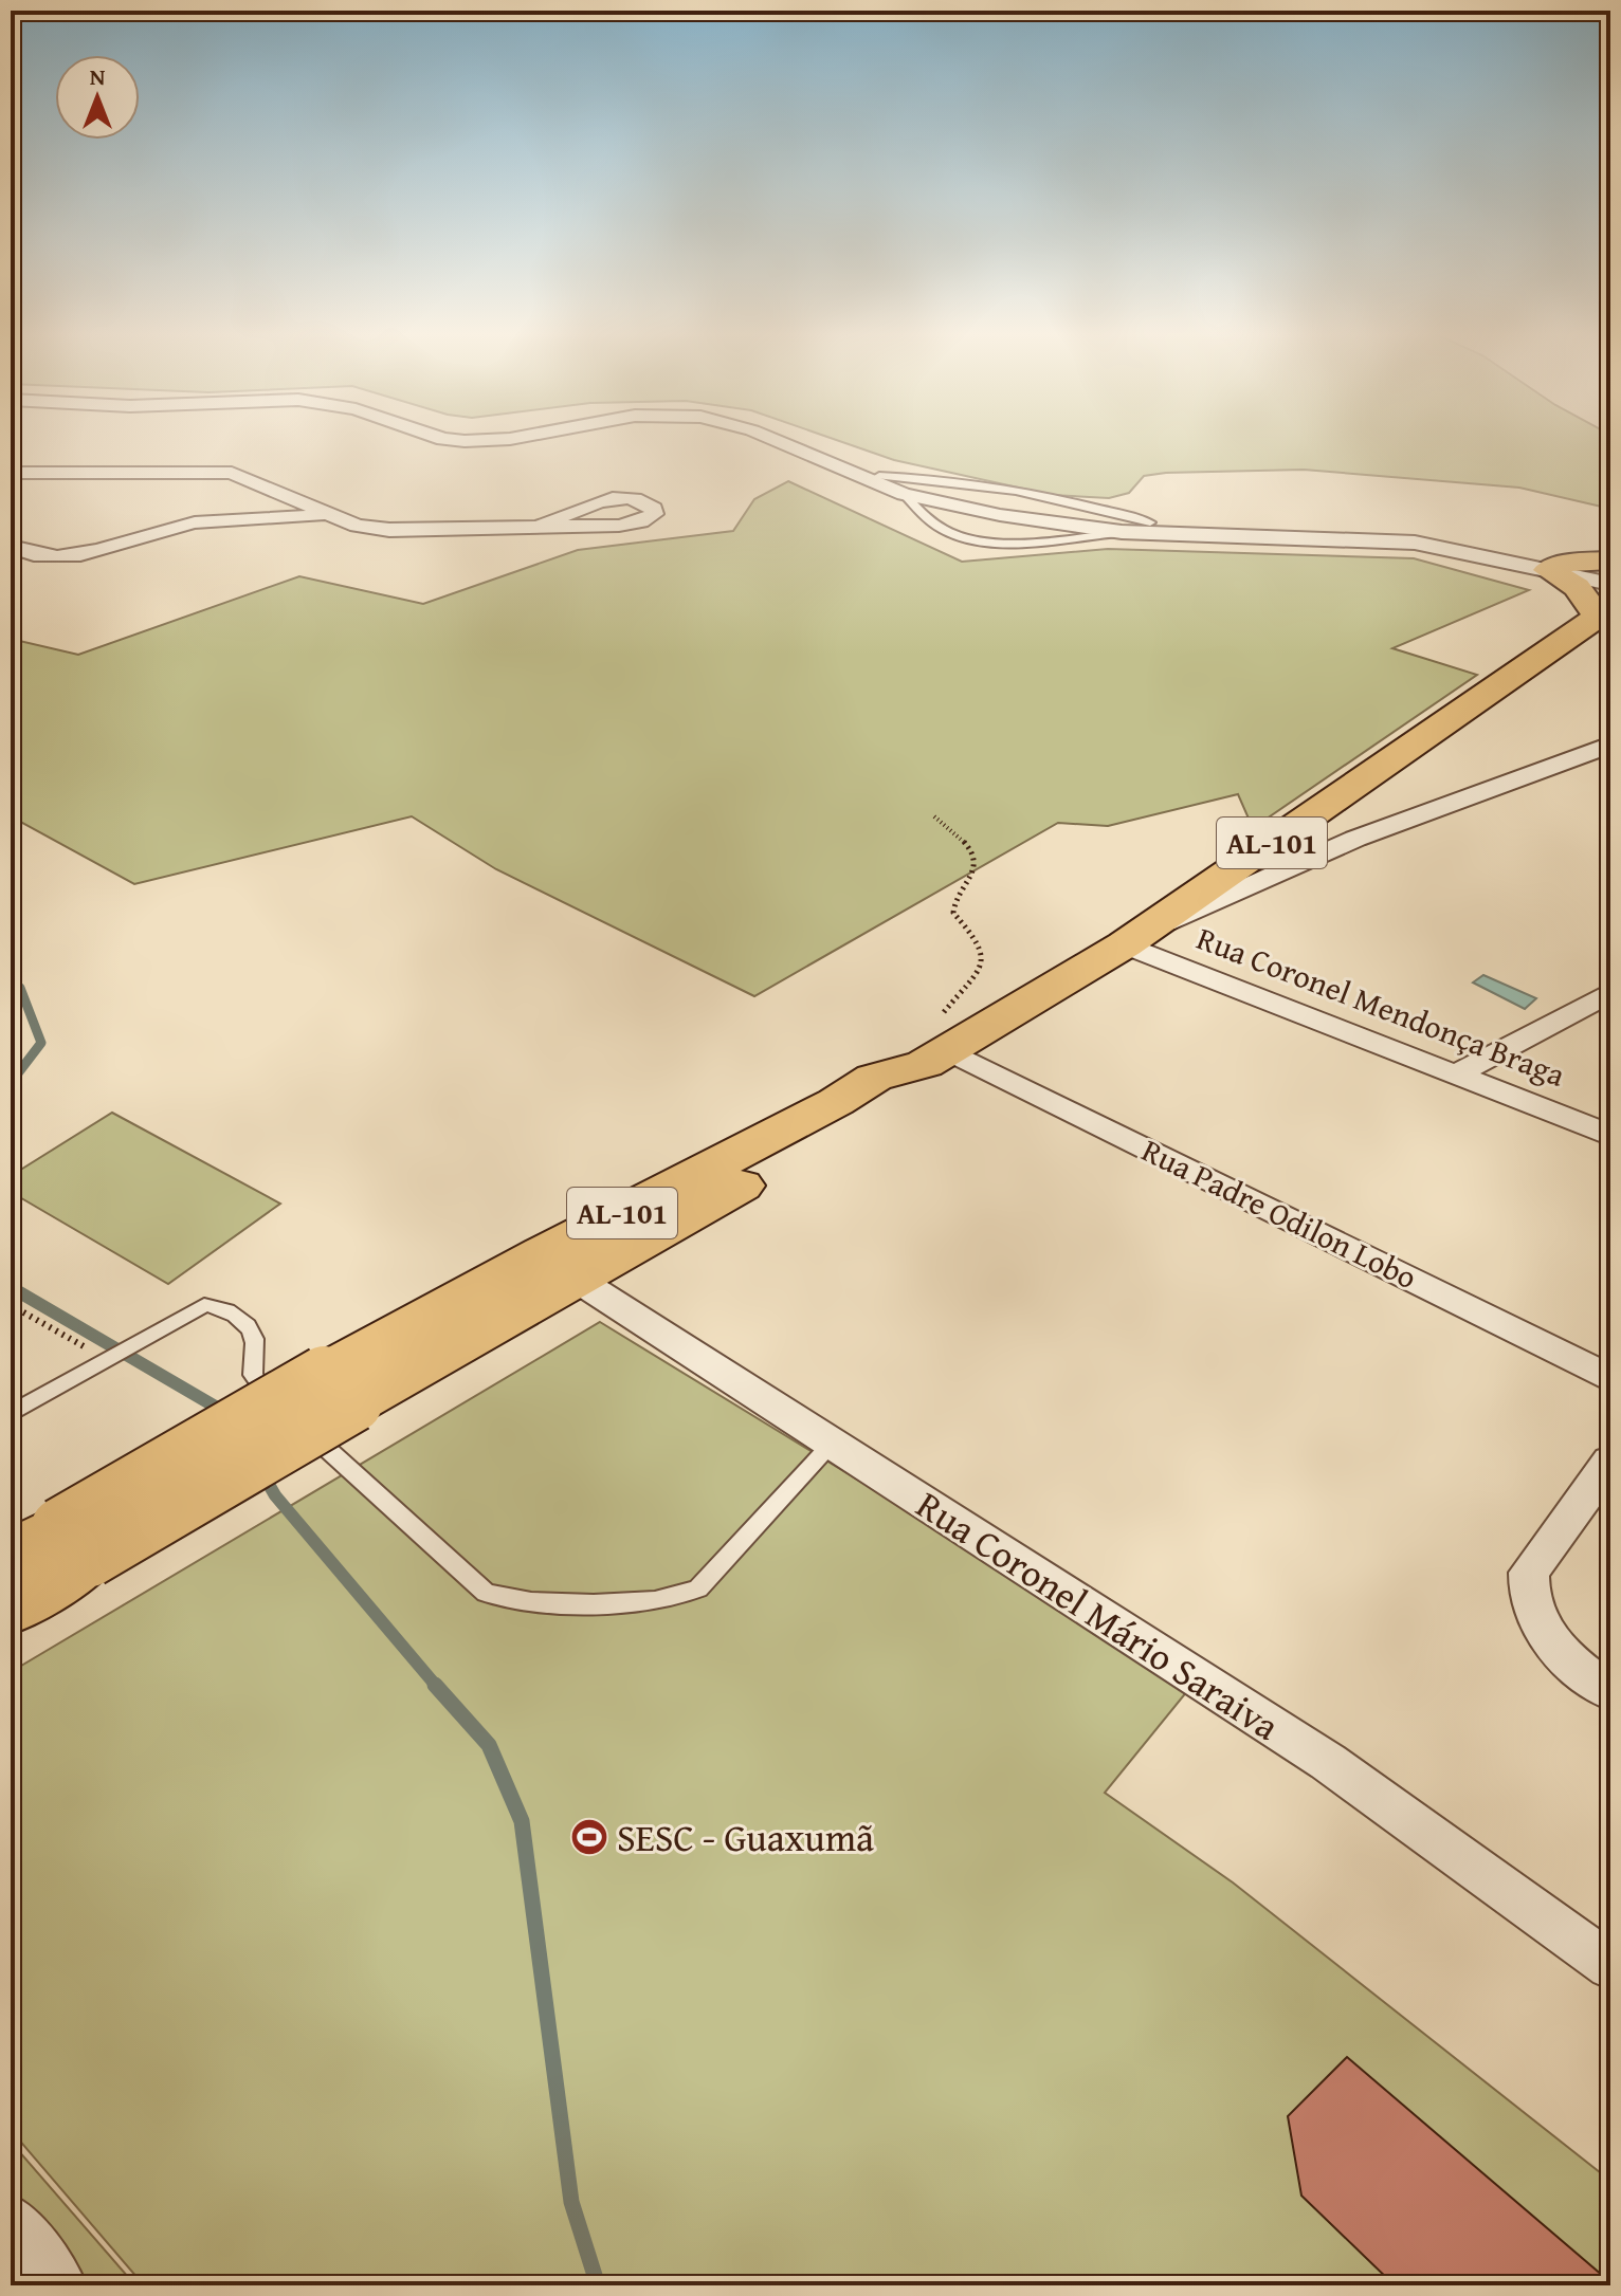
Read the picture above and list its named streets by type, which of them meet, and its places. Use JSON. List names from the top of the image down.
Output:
{
  "streets": {
    "main road": ["AL-101"],
    "street": ["Rua Coronel Mendonça Braga", "Rua Padre Odilon Lobo", "Rua Coronel Mário Saraiva"]
  },
  "crossings": [
    ["AL-101", "Rua Coronel Mendonça Braga"],
    ["AL-101", "Rua Padre Odilon Lobo"],
    ["AL-101", "Rua Coronel Mário Saraiva"]
  ],
  "places": {
    "sports": ["SESC - Guaxumã"]
  },
  "north": "top"
}
